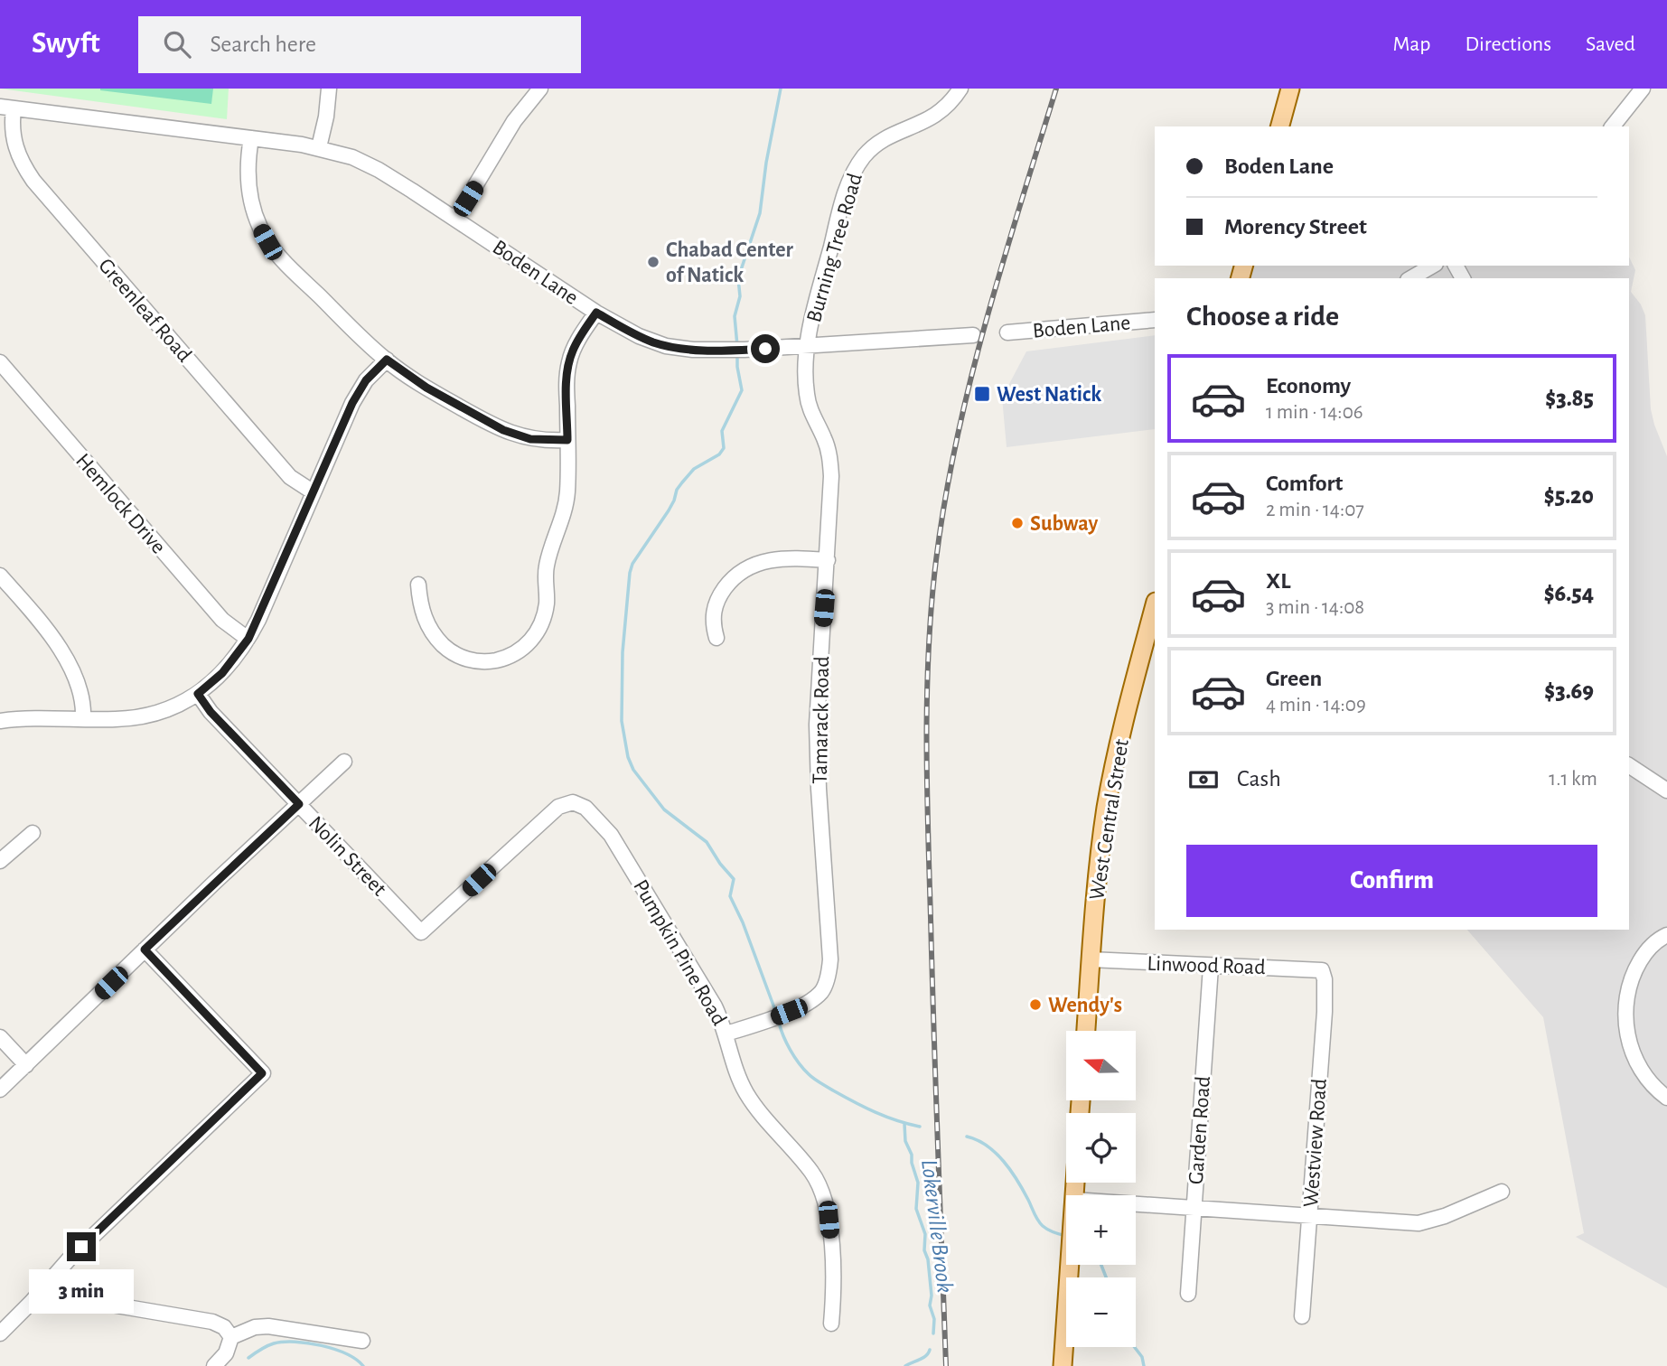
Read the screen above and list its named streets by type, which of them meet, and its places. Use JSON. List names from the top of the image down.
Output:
{
  "streets": {
    "main road": ["West Central Street"],
    "street": [
      "Burning Tree Road",
      "Boden Lane",
      "Greenleaf Road",
      "Hemlock Drive",
      "Tamarack Road",
      "Nolin Street",
      "Pumpkin Pine Road",
      "Linwood Road",
      "Garden Road",
      "Westview Road"
    ]
  },
  "crossings": [
    ["Burning Tree Road", "Boden Lane"],
    ["Burning Tree Road", "Tamarack Road"],
    ["Boden Lane", "Greenleaf Road"],
    ["Boden Lane", "Tamarack Road"],
    ["Tamarack Road", "Pumpkin Pine Road"],
    ["West Central Street", "Linwood Road"],
    ["Nolin Street", "Pumpkin Pine Road"],
    ["Linwood Road", "Garden Road"],
    ["Linwood Road", "Westview Road"]
  ],
  "water": ["Lokerville Brook"],
  "places": {
    "other": ["Chabad Center of Natick", "Subway", "Wendy's"],
    "transit": ["West Natick"]
  },
  "north": "left",
  "page": {
    "header": "Swyft",
    "search": "Search here",
    "nav": ["Map", "Directions", "Saved"],
    "banner": ["Boden Lane", "Morency Street"],
    "heading": "Choose a ride",
    "list": [
      {
        "name": "Economy",
        "note": "1 min · 14:06",
        "value": "$3.85"
      },
      {
        "name": "Comfort",
        "note": "2 min · 14:07",
        "value": "$5.20"
      },
      {
        "name": "XL",
        "note": "3 min · 14:08",
        "value": "$6.54"
      },
      {
        "name": "Green",
        "note": "4 min · 14:09",
        "value": "$3.69"
      }
    ],
    "pay": ["Cash", "1.1 km"],
    "buttons": "Confirm",
    "map_buttons": ["+", "−"],
    "bubble": "3 min"
  }
}
